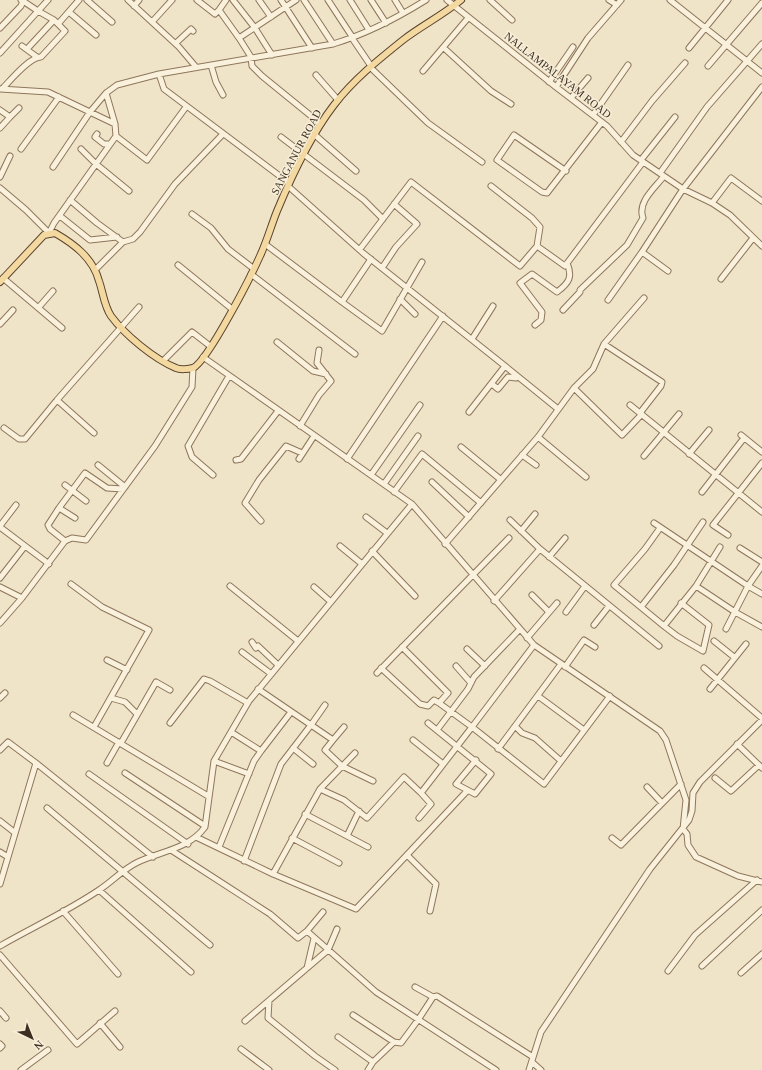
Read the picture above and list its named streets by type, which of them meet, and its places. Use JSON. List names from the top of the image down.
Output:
{
  "streets": {
    "main road": ["SANGANUR ROAD"],
    "street": ["NALLAMPALAYAM ROAD"]
  },
  "crossings": [
    ["NALLAMPALAYAM ROAD", "SANGANUR ROAD"]
  ],
  "north": "bottom right"
}
